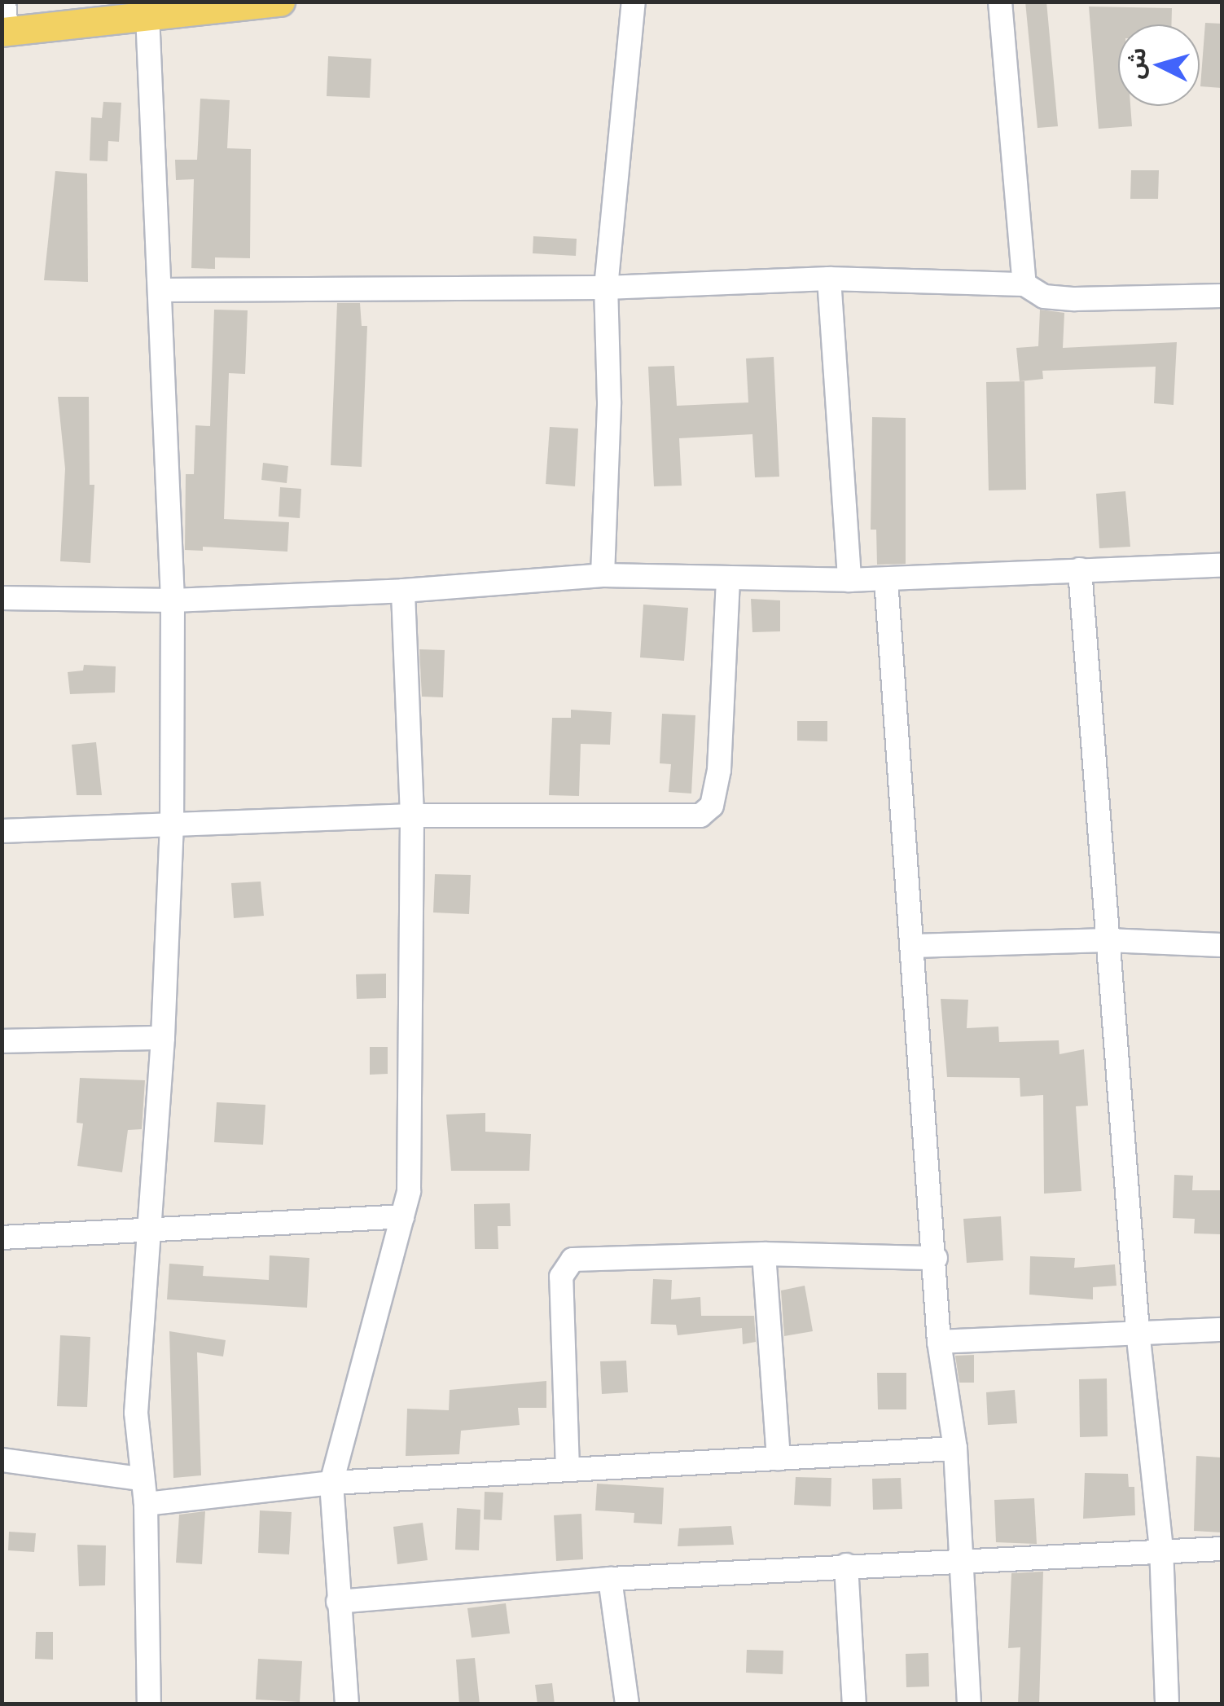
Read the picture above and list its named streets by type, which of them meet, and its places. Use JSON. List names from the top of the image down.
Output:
{
  "north": "left"
}
